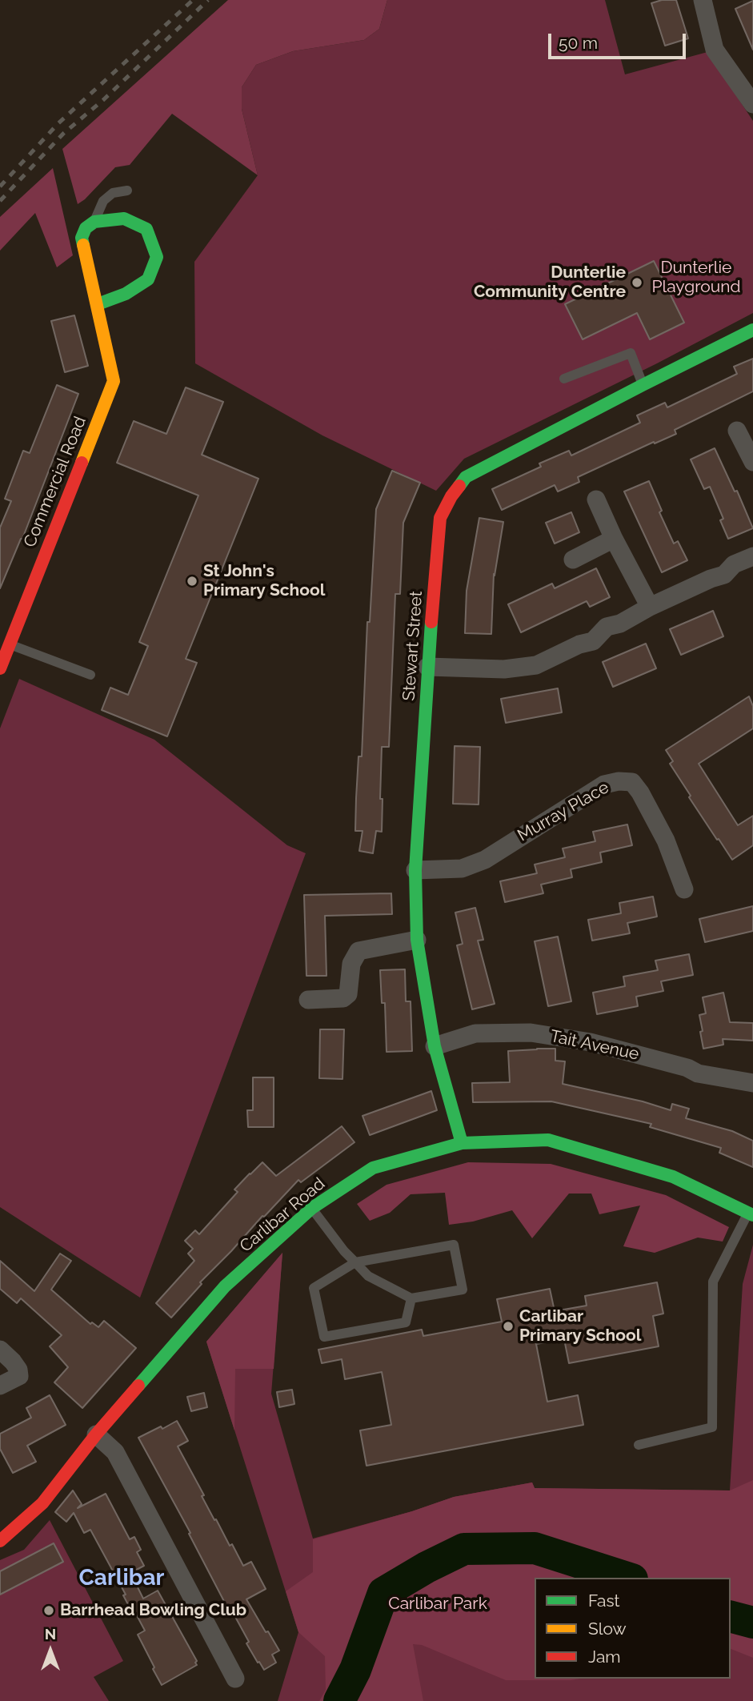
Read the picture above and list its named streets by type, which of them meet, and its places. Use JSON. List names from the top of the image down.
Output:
{
  "streets": {
    "street": [
      "Commercial Road",
      "Stewart Street",
      "Murray Place",
      "Tait Avenue",
      "Carlibar Road"
    ]
  },
  "crossings": [
    ["Stewart Street", "Murray Place"],
    ["Stewart Street", "Tait Avenue"],
    ["Stewart Street", "Carlibar Road"]
  ],
  "districts": ["Carlibar"],
  "parks": ["Dunterlie Playground", "Carlibar Park"],
  "places": [
    "Dunterlie Community Centre",
    "St John's Primary School",
    "Carlibar Primary School",
    "Barrhead Bowling Club"
  ],
  "legend": ["Fast", "Slow", "Jam"],
  "scale_bar": "50 m",
  "north": "top"
}
